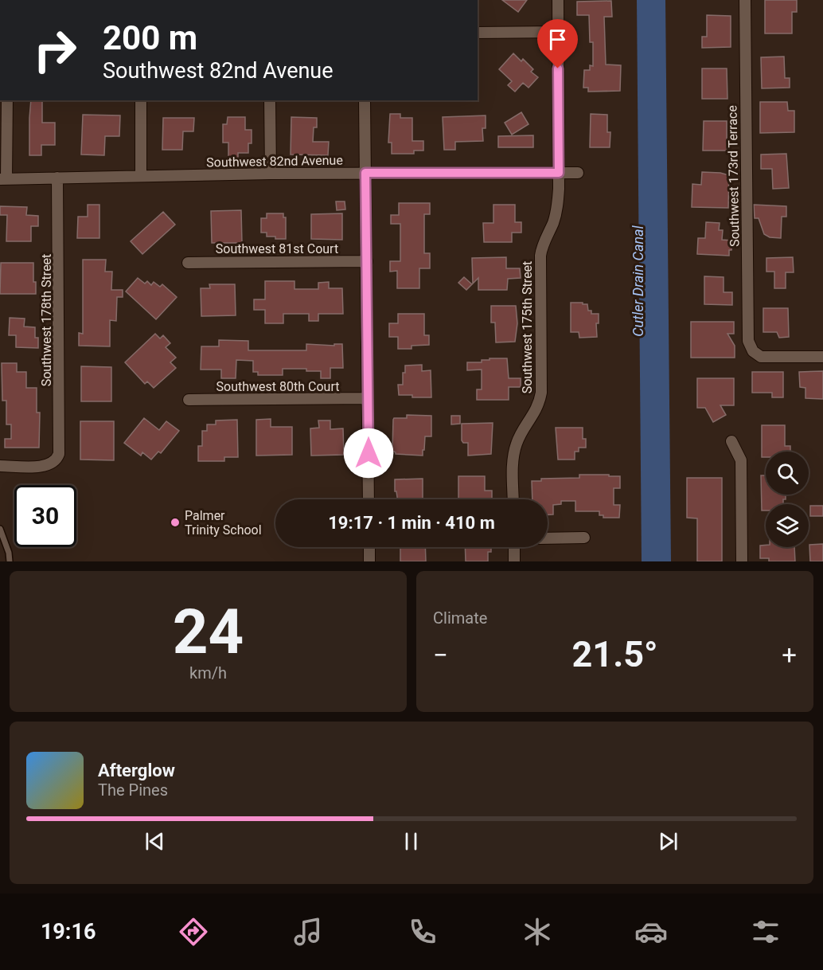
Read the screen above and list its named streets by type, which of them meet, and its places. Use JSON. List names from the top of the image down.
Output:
{
  "streets": {
    "street": [
      "Southwest 82nd Avenue",
      "Southwest 173rd Terrace",
      "Southwest 81st Court",
      "Southwest 178th Street",
      "Southwest 175th Street",
      "Southwest 80th Court"
    ]
  },
  "crossings": [
    ["Southwest 82nd Avenue", "Southwest 178th Street"],
    ["Southwest 82nd Avenue", "Southwest 175th Street"]
  ],
  "water": ["Cutler Drain Canal"],
  "places": ["Palmer Trinity School"],
  "page": {
    "turn": ["200 m", "Southwest 82nd Avenue"],
    "limit": "30",
    "trip": "19:17 · 1 min · 410 m",
    "tile": [
      ["24", "km/h"],
      "Climate"
    ],
    "heat": ["−", "21.5°", "+"],
    "song": ["Afterglow", "The Pines"],
    "tabs": "19:16"
  }
}
